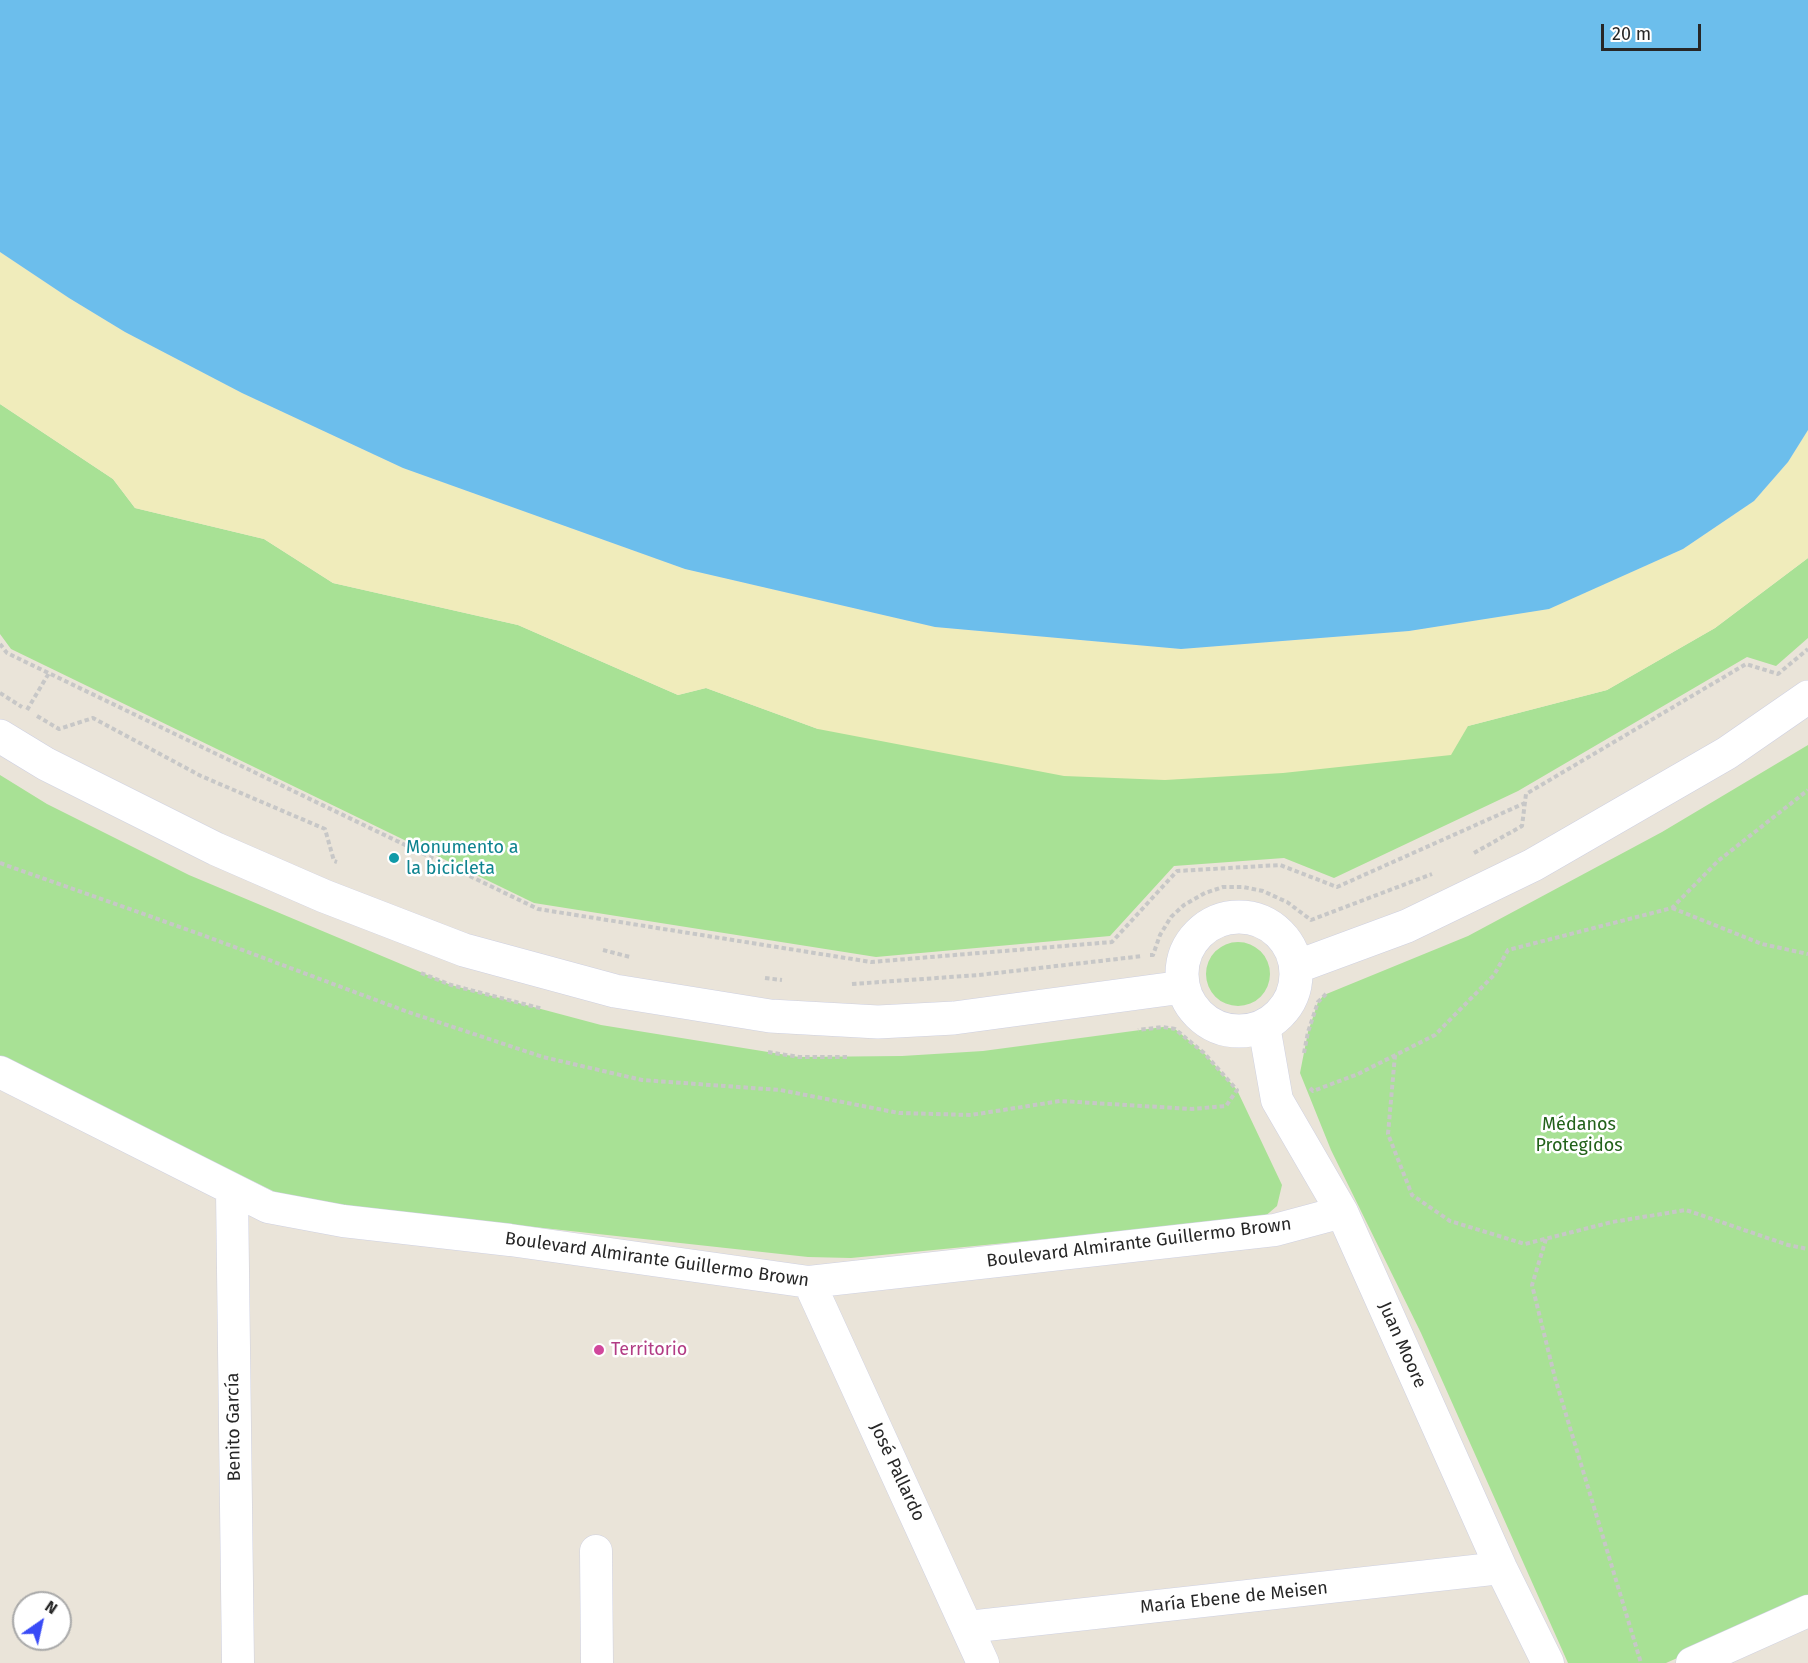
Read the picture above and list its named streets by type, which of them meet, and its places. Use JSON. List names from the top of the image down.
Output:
{
  "streets": {
    "street": [
      "Boulevard Almirante Guillermo Brown",
      "Juan Moore",
      "Benito García",
      "José Pallardo",
      "María Ebene de Meisen"
    ]
  },
  "crossings": [
    ["Boulevard Almirante Guillermo Brown", "Juan Moore"],
    ["Boulevard Almirante Guillermo Brown", "Benito García"],
    ["Boulevard Almirante Guillermo Brown", "José Pallardo"],
    ["Juan Moore", "María Ebene de Meisen"],
    ["José Pallardo", "María Ebene de Meisen"]
  ],
  "parks": ["Médanos Protegidos"],
  "places": ["Monumento a la bicicleta", "Territorio"],
  "scale_bar": "20 m",
  "north": "top right"
}
